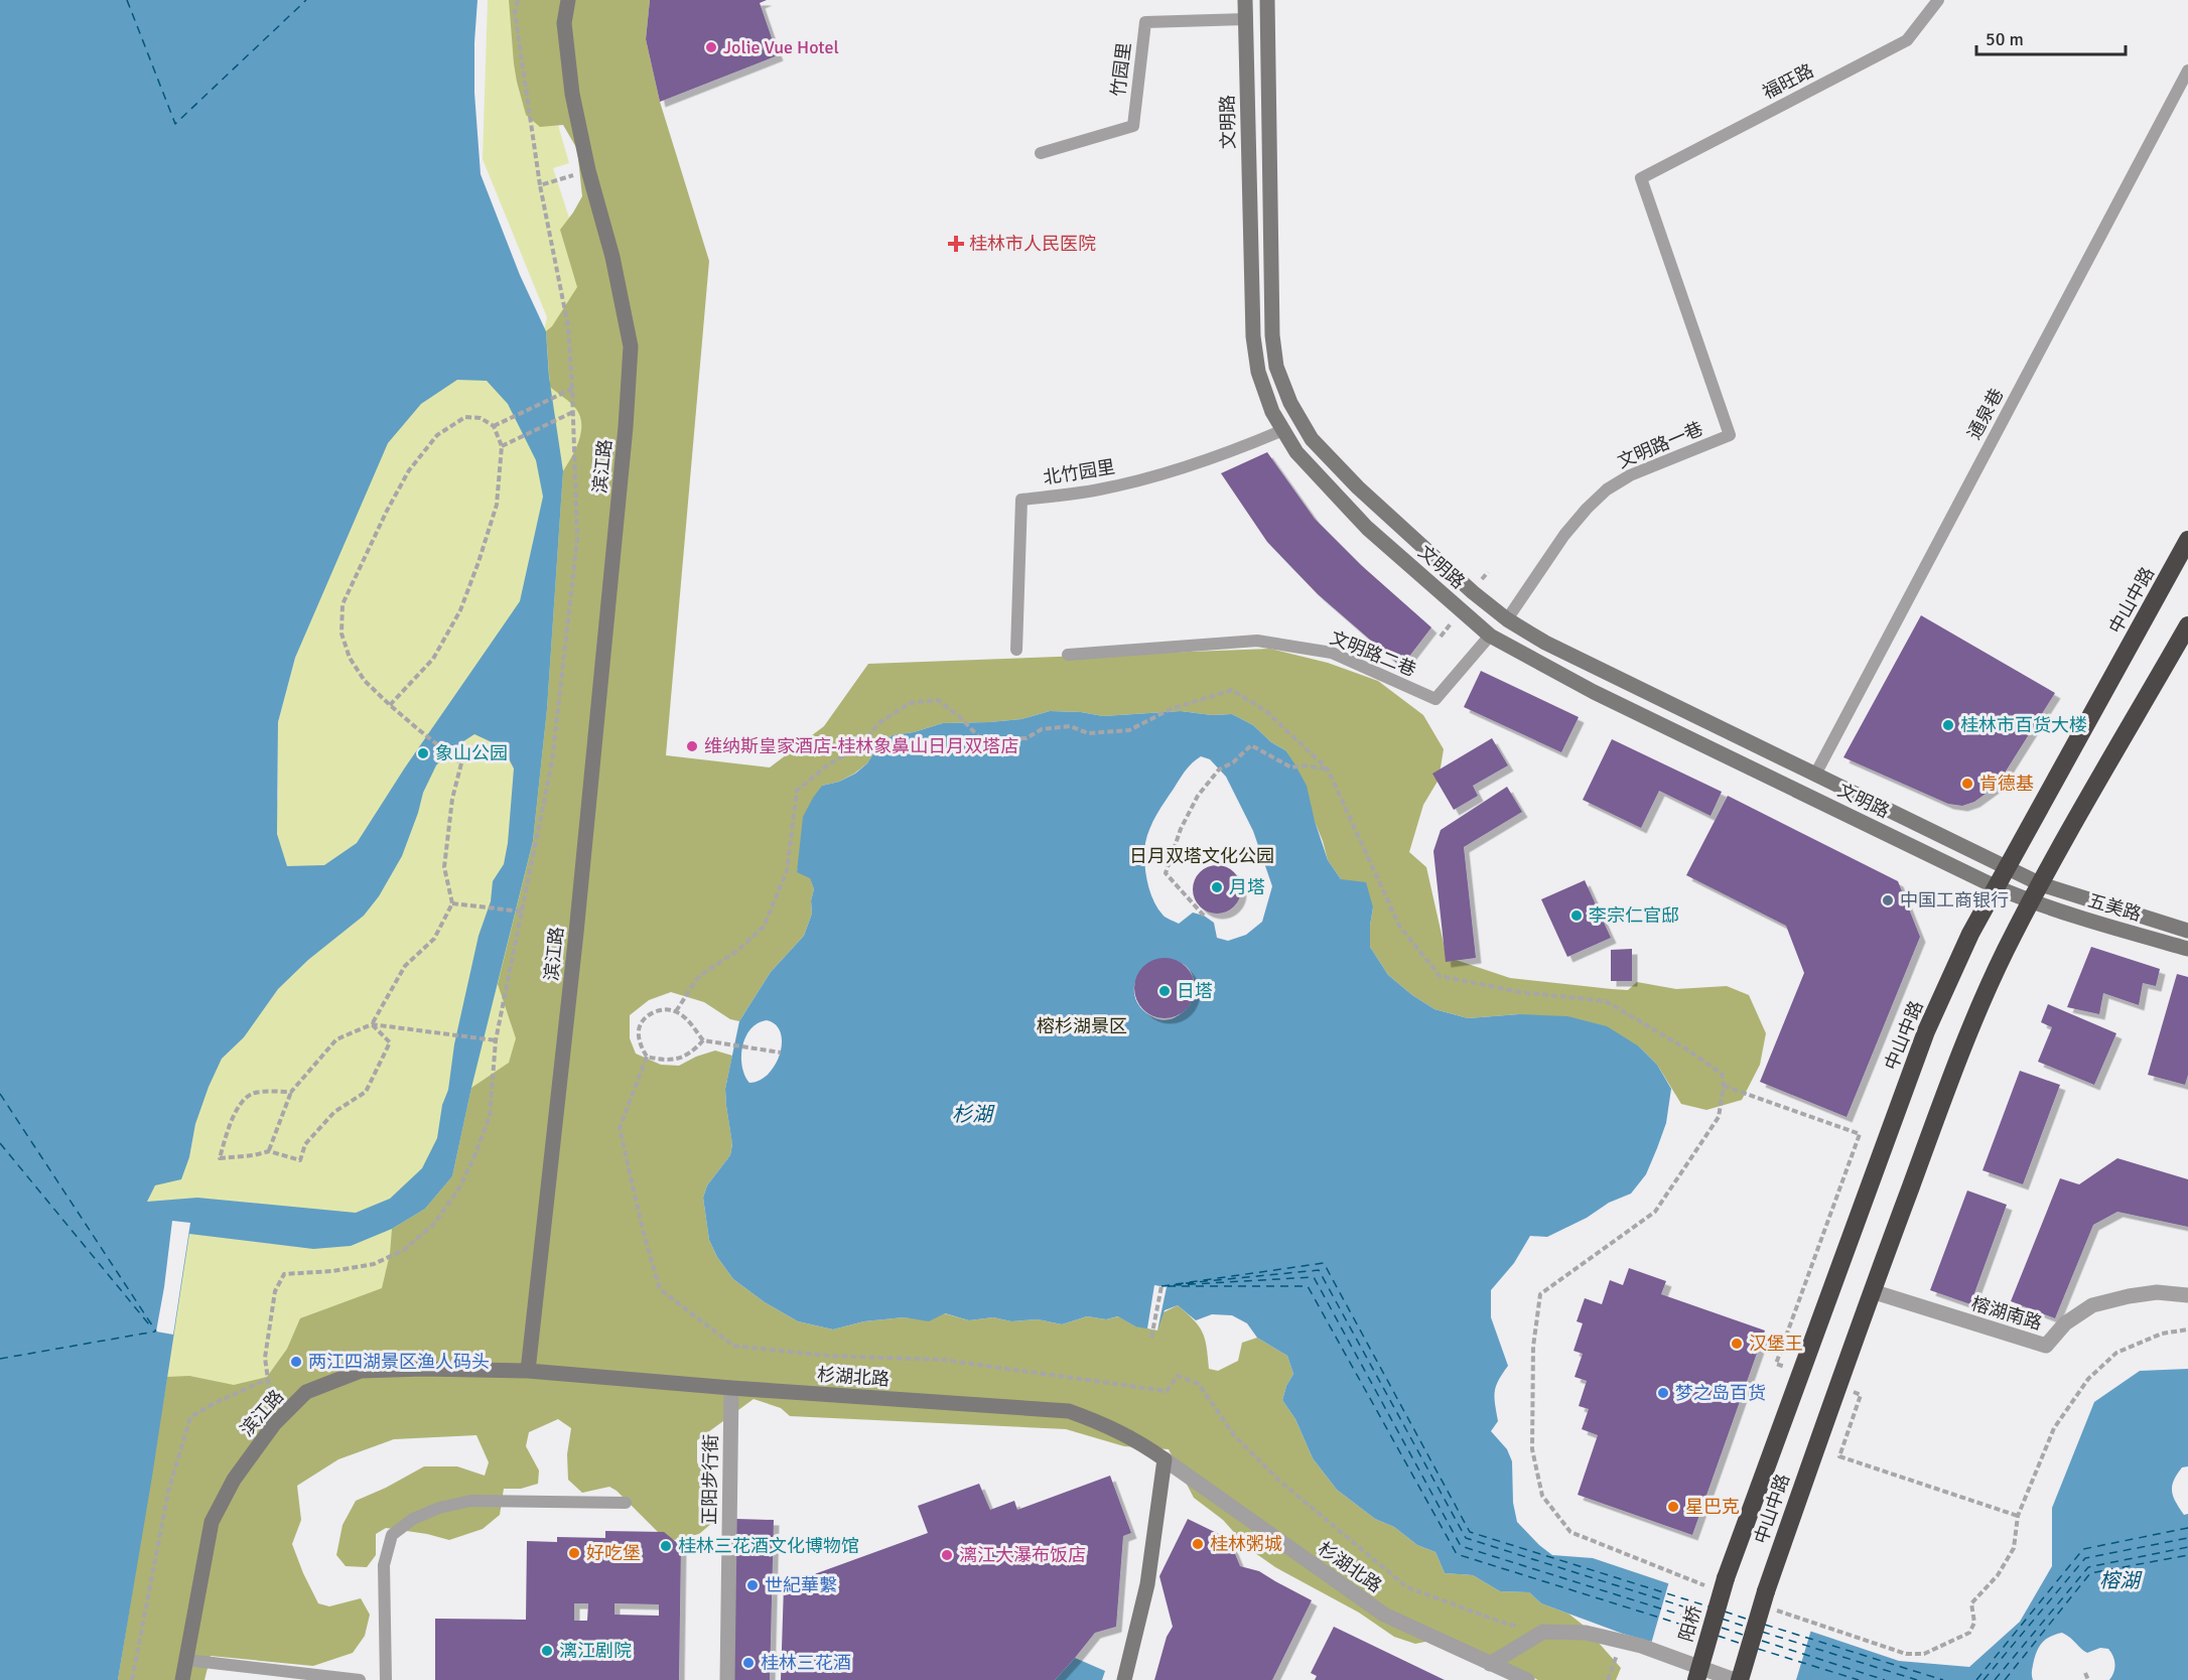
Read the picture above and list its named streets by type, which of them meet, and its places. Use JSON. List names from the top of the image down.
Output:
{
  "streets": {
    "highway": ["中山中路", "阳桥"],
    "street": [
      "文明路",
      "滨江路",
      "五美路",
      "榕湖南路",
      "杉湖北路",
      "正阳步行街"
    ],
    "lane": [
      "竹园里",
      "福旺路",
      "通泉巷",
      "文明路一巷",
      "北竹园里",
      "文明路二巷"
    ]
  },
  "crossings": [
    ["竹园里", "文明路"],
    ["福旺路", "文明路一巷"],
    ["文明路", "通泉巷"],
    ["文明路", "文明路一巷"],
    ["文明路", "北竹园里"],
    ["文明路", "中山中路"],
    ["文明路", "文明路二巷"],
    ["文明路", "五美路"],
    ["滨江路", "杉湖北路"],
    ["中山中路", "五美路"],
    ["中山中路", "榕湖南路"],
    ["中山中路", "阳桥"],
    ["杉湖北路", "正阳步行街"]
  ],
  "water": ["杉湖", "榕湖"],
  "parks": ["日月双塔文化公园", "榕杉湖景区"],
  "places": {
    "other": [
      "Jolie Vue Hotel",
      "桂林市百货大楼",
      "维纳斯皇家酒店-桂林象鼻山日月双塔店",
      "象山公园",
      "肯德基",
      "月塔",
      "中国工商银行",
      "李宗仁官邸",
      "日塔",
      "汉堡王",
      "两江四湖景区渔人码头",
      "梦之岛百货",
      "星巴克",
      "桂林粥城",
      "桂林三花酒文化博物馆",
      "好吃堡",
      "漓江大瀑布饭店",
      "世紀華繫",
      "漓江剧院",
      "桂林三花酒"
    ],
    "health": ["桂林市人民医院"]
  },
  "scale_bar": "50 m"
}
